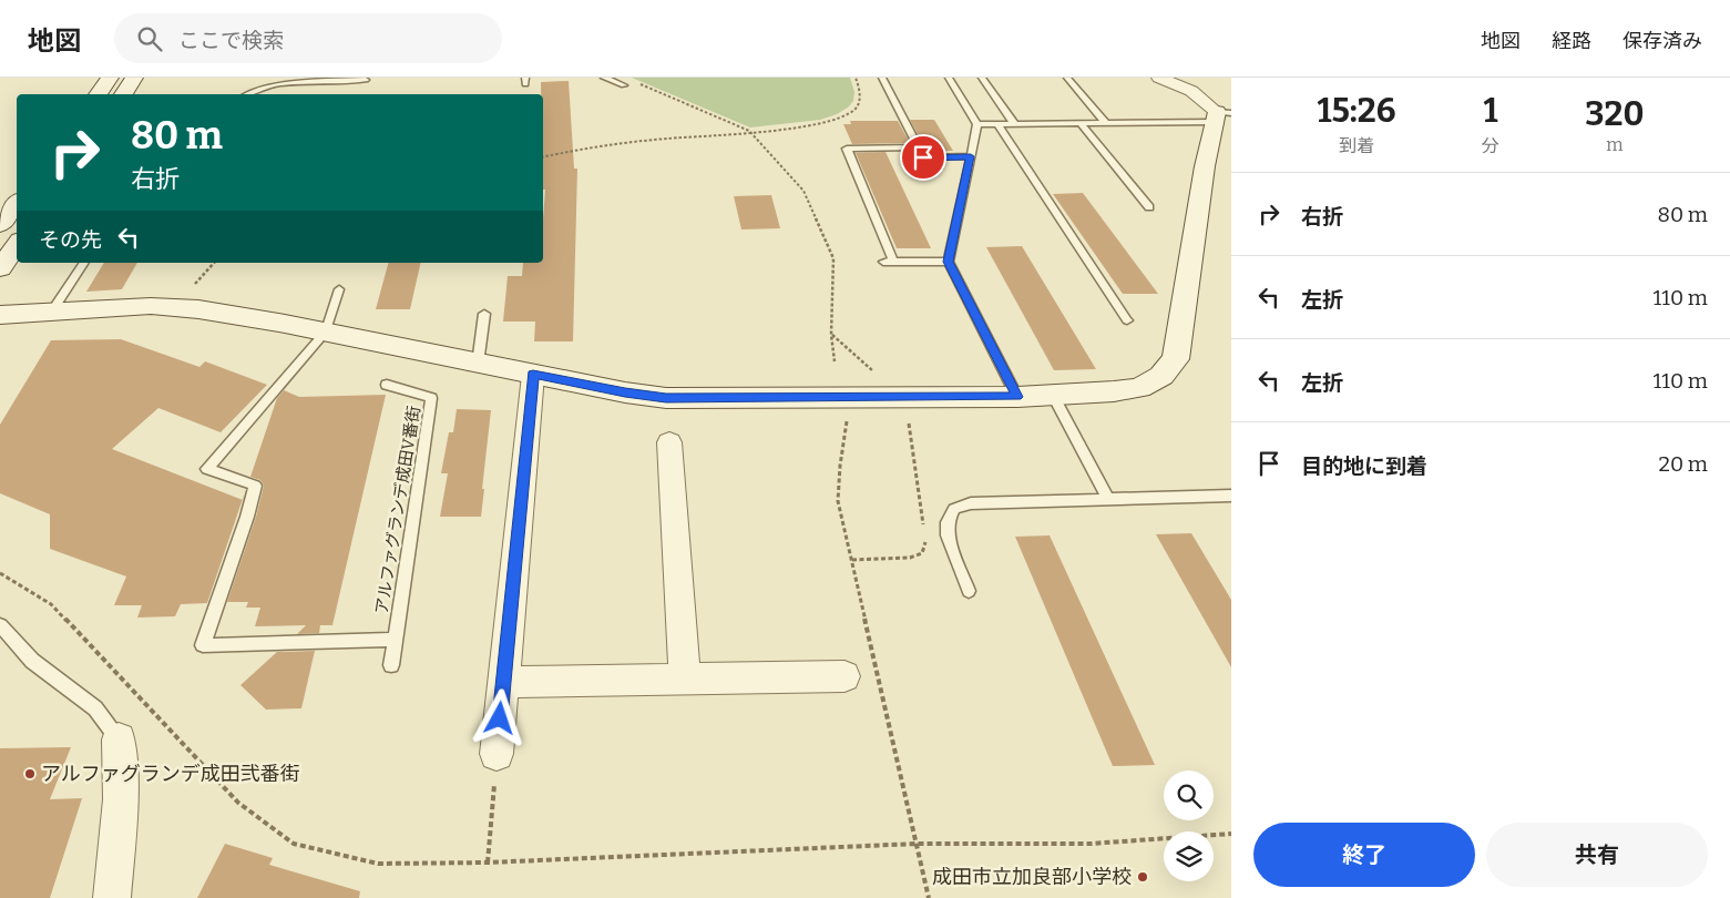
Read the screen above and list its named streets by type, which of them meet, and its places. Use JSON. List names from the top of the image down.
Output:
{
  "streets": {
    "lane": ["アルファグランデ成田V番街"]
  },
  "places": ["アルファグランデ成田弐番街", "成田市立加良部小学校"],
  "page": {
    "header": "地図",
    "search": "ここで検索",
    "nav": ["地図", "経路", "保存済み"],
    "eta": [
      "15:26",
      "到着",
      "1",
      "分",
      "320",
      "m"
    ],
    "turn": ["80 m", "右折"],
    "list": [
      {
        "name": "右折",
        "value": "80 m"
      },
      {
        "name": "左折",
        "value": "110 m"
      },
      {
        "name": "左折",
        "value": "110 m"
      },
      {
        "name": "目的地に到着",
        "value": "20 m"
      }
    ],
    "then": "その先",
    "buttons": ["終了", "共有"]
  }
}
